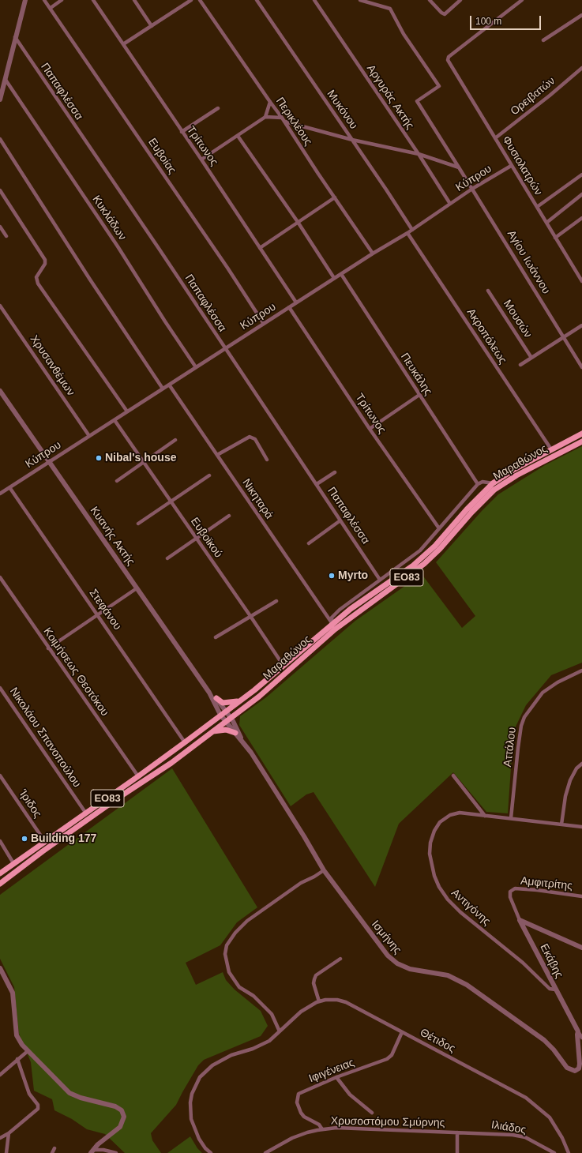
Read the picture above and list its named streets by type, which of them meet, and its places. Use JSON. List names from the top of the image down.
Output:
{
  "streets": {
    "main road": ["Μαραθώνος", "ΕΟ83"],
    "street": [
      "Παπαφλέσσα",
      "Ορειβατών",
      "Αργυράς Ακτής",
      "Μυκόνου",
      "Περικλέους",
      "Τρίτωνος",
      "Ευβοίας",
      "Φυσιολατρών",
      "Κύπρου",
      "Κυκλάδων",
      "Αγίου Ιωάννου",
      "Μουσών",
      "Ακροπόλεως",
      "Χρυσανθέμων",
      "Πευκάλης",
      "Νικηταρά",
      "Κυανής Ακτής",
      "Ευβοϊκού",
      "Στεφάνου",
      "Κοιμήσεως Θεοτόκου",
      "Νικολάου Σπανοπούλου",
      "Αττάλου",
      "Ίριδος",
      "Αμφιτρίτης",
      "Αντιγόνης",
      "Ισμήνης",
      "Εκάβης",
      "Θέτιδος",
      "Ιφιγένειας",
      "Χρυσοστόμου Σμύρνης",
      "Ιλιάδος"
    ]
  },
  "crossings": [
    ["Παπαφλέσσα", "Κύπρου"],
    ["Ορειβατών", "Φυσιολατρών"],
    ["Αργυράς Ακτής", "Κύπρου"],
    ["Μυκόνου", "Κύπρου"],
    ["Περικλέους", "Κύπρου"],
    ["Τρίτωνος", "Κύπρου"],
    ["Ευβοίας", "Κύπρου"],
    ["Φυσιολατρών", "Κύπρου"],
    ["Κύπρου", "Κυκλάδων"],
    ["Κύπρου", "Αγίου Ιωάννου"],
    ["Κύπρου", "Ακροπόλεως"],
    ["Κύπρου", "Χρυσανθέμων"],
    ["Κύπρου", "Πευκάλης"],
    ["Κύπρου", "Νικηταρά"],
    ["Κύπρου", "Κυανής Ακτής"],
    ["Κύπρου", "Ευβοϊκού"],
    ["Κύπρου", "Στεφάνου"],
    ["Ακροπόλεως", "Μαραθώνος"],
    ["Μαραθώνος", "Νικηταρά"],
    ["Μαραθώνος", "Κυανής Ακτής"],
    ["Μαραθώνος", "Ευβοϊκού"],
    ["Μαραθώνος", "Στεφάνου"],
    ["Μαραθώνος", "Κοιμήσεως Θεοτόκου"],
    ["Μαραθώνος", "Νικολάου Σπανοπούλου"],
    ["Μαραθώνος", "Ίριδος"],
    ["Κυανής Ακτής", "Ισμήνης"],
    ["Αττάλου", "Αντιγόνης"],
    ["Αμφιτρίτης", "Εκάβης"],
    ["Αντιγόνης", "Εκάβης"],
    ["Ισμήνης", "Εκάβης"],
    ["Θέτιδος", "Ιφιγένειας"],
    ["Ιφιγένειας", "Χρυσοστόμου Σμύρνης"],
    ["Χρυσοστόμου Σμύρνης", "Ιλιάδος"]
  ],
  "places": ["Nibal's house", "Myrto", "Building 177"],
  "scale_bar": "100 m"
}
